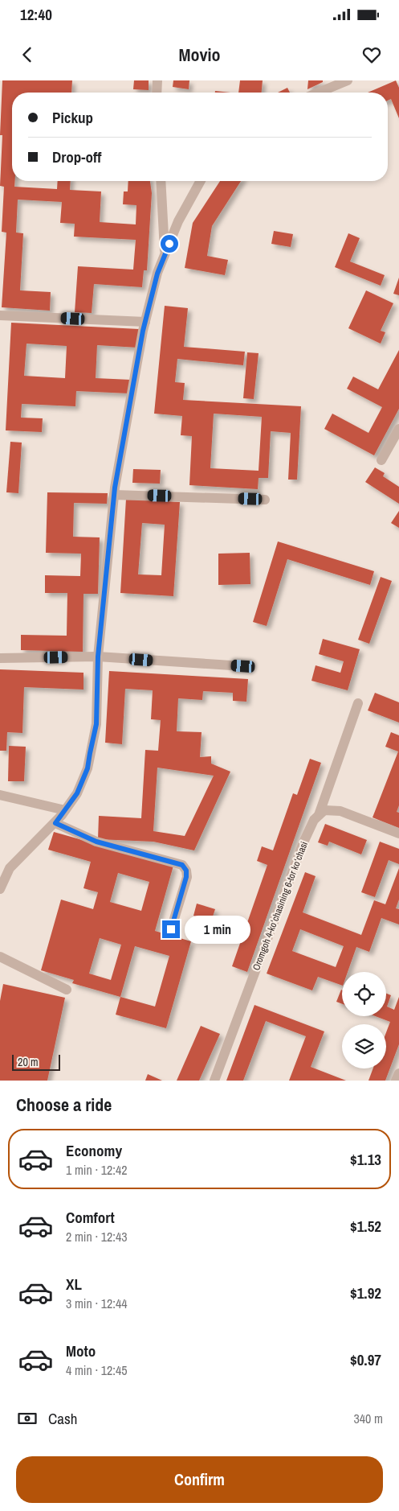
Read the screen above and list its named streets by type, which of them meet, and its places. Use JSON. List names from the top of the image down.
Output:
{
  "streets": {
    "street": ["Oromgoh 4-koʻchasining 6-tor koʻchasi"]
  },
  "scale_bar": "20 m",
  "page": {
    "status": "12:40",
    "header": "Movio",
    "banner": ["Pickup", "Drop-off"],
    "bubble": "1 min",
    "scale": "20 m",
    "heading": "Choose a ride",
    "list": [
      {
        "name": "Economy",
        "note": "1 min · 12:42",
        "value": "$1.13"
      },
      {
        "name": "Comfort",
        "note": "2 min · 12:43",
        "value": "$1.52"
      },
      {
        "name": "XL",
        "note": "3 min · 12:44",
        "value": "$1.92"
      },
      {
        "name": "Moto",
        "note": "4 min · 12:45",
        "value": "$0.97"
      }
    ],
    "pay": ["Cash", "340 m"],
    "buttons": "Confirm"
  }
}
